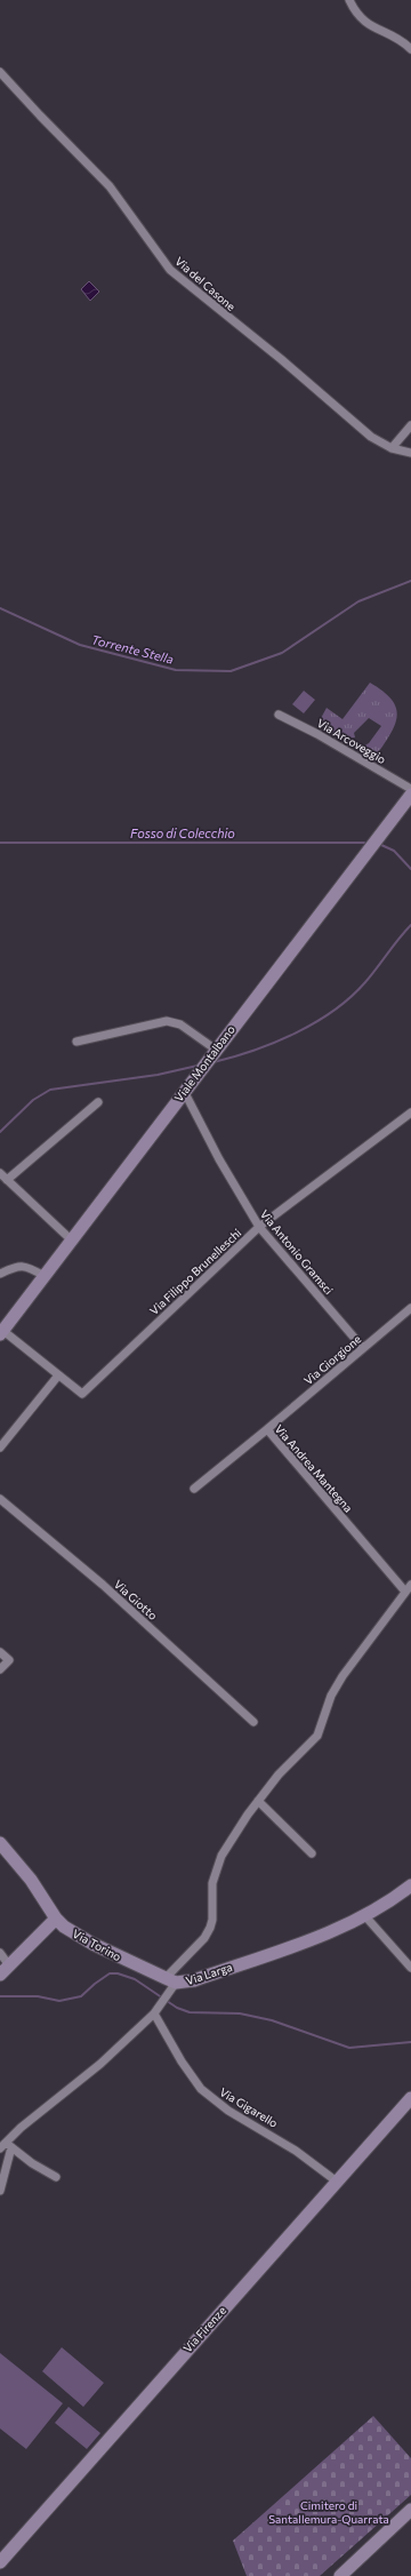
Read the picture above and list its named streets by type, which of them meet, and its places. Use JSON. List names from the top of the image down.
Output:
{
  "streets": {
    "street": [
      "Via del Casone",
      "Via Arcoveggio",
      "Viale Montalbano",
      "Via Antonio Gramsci",
      "Via Filippo Brunelleschi",
      "Via Giorgione",
      "Via Andrea Mantegna",
      "Via Giotto",
      "Via Torino",
      "Via Larga",
      "Via Gigarello",
      "Via Firenze"
    ]
  },
  "crossings": [
    ["Viale Montalbano", "Via Antonio Gramsci"],
    ["Viale Montalbano", "Via Filippo Brunelleschi"],
    ["Via Antonio Gramsci", "Via Filippo Brunelleschi"],
    ["Via Antonio Gramsci", "Via Giorgione"],
    ["Via Giorgione", "Via Andrea Mantegna"],
    ["Via Torino", "Via Larga"],
    ["Via Larga", "Via Gigarello"],
    ["Via Gigarello", "Via Firenze"]
  ],
  "water": ["Torrente Stella", "Fosso di Colecchio"],
  "parks": ["Cimitero di Santallemura-Quarrata"]
}
